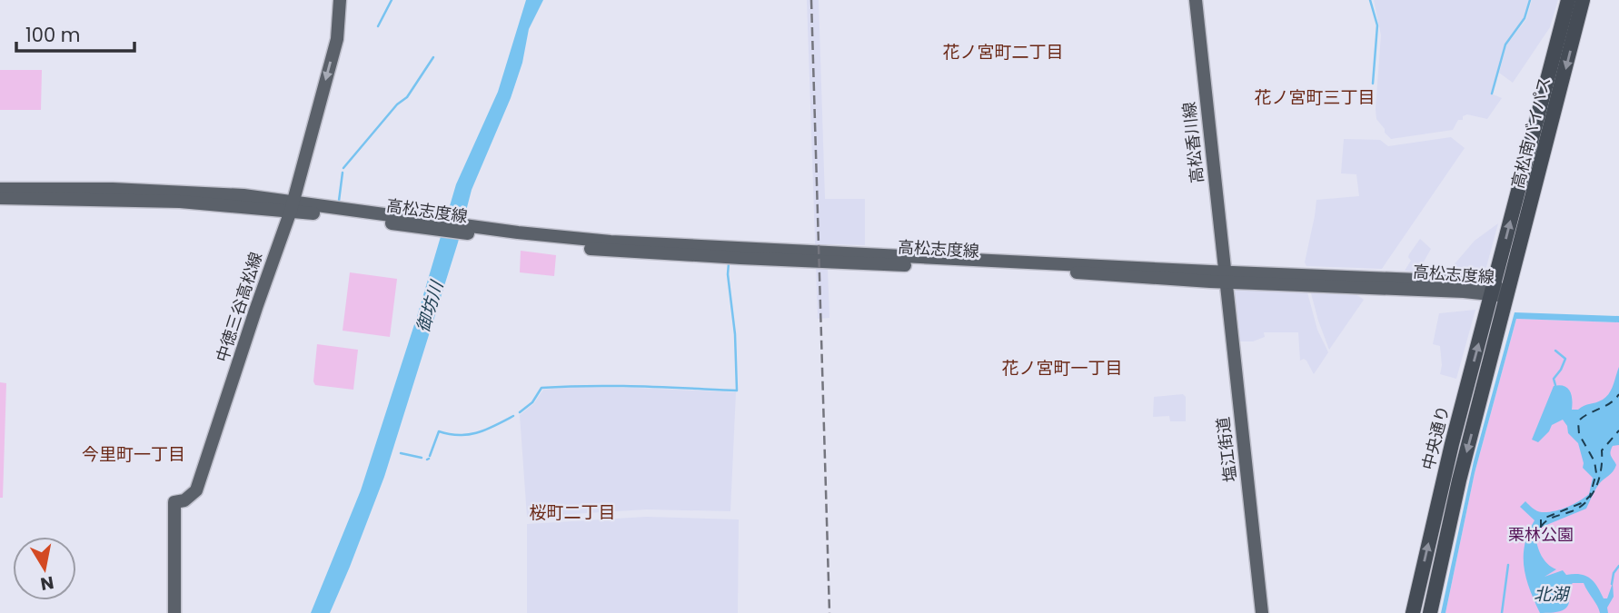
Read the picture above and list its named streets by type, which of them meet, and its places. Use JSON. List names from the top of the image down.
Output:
{
  "streets": {
    "highway": ["高松南バイパス", "中央通り"],
    "main road": [
      "高松香川線",
      "高松志度線",
      "中徳三谷高松線",
      "塩江街道"
    ]
  },
  "crossings": [
    ["高松南バイパス", "高松志度線"],
    ["高松南バイパス", "中央通り"],
    ["高松香川線", "高松志度線"],
    ["高松香川線", "塩江街道"],
    ["高松志度線", "中徳三谷高松線"],
    ["高松志度線", "中央通り"],
    ["高松志度線", "塩江街道"]
  ],
  "districts": [
    "花ノ宮町二丁目",
    "花ノ宮町三丁目",
    "花ノ宮町一丁目",
    "今里町一丁目",
    "桜町二丁目"
  ],
  "water": ["御坊川", "北湖"],
  "parks": ["栗林公園"],
  "scale_bar": "100 m",
  "north": "bottom"
}
